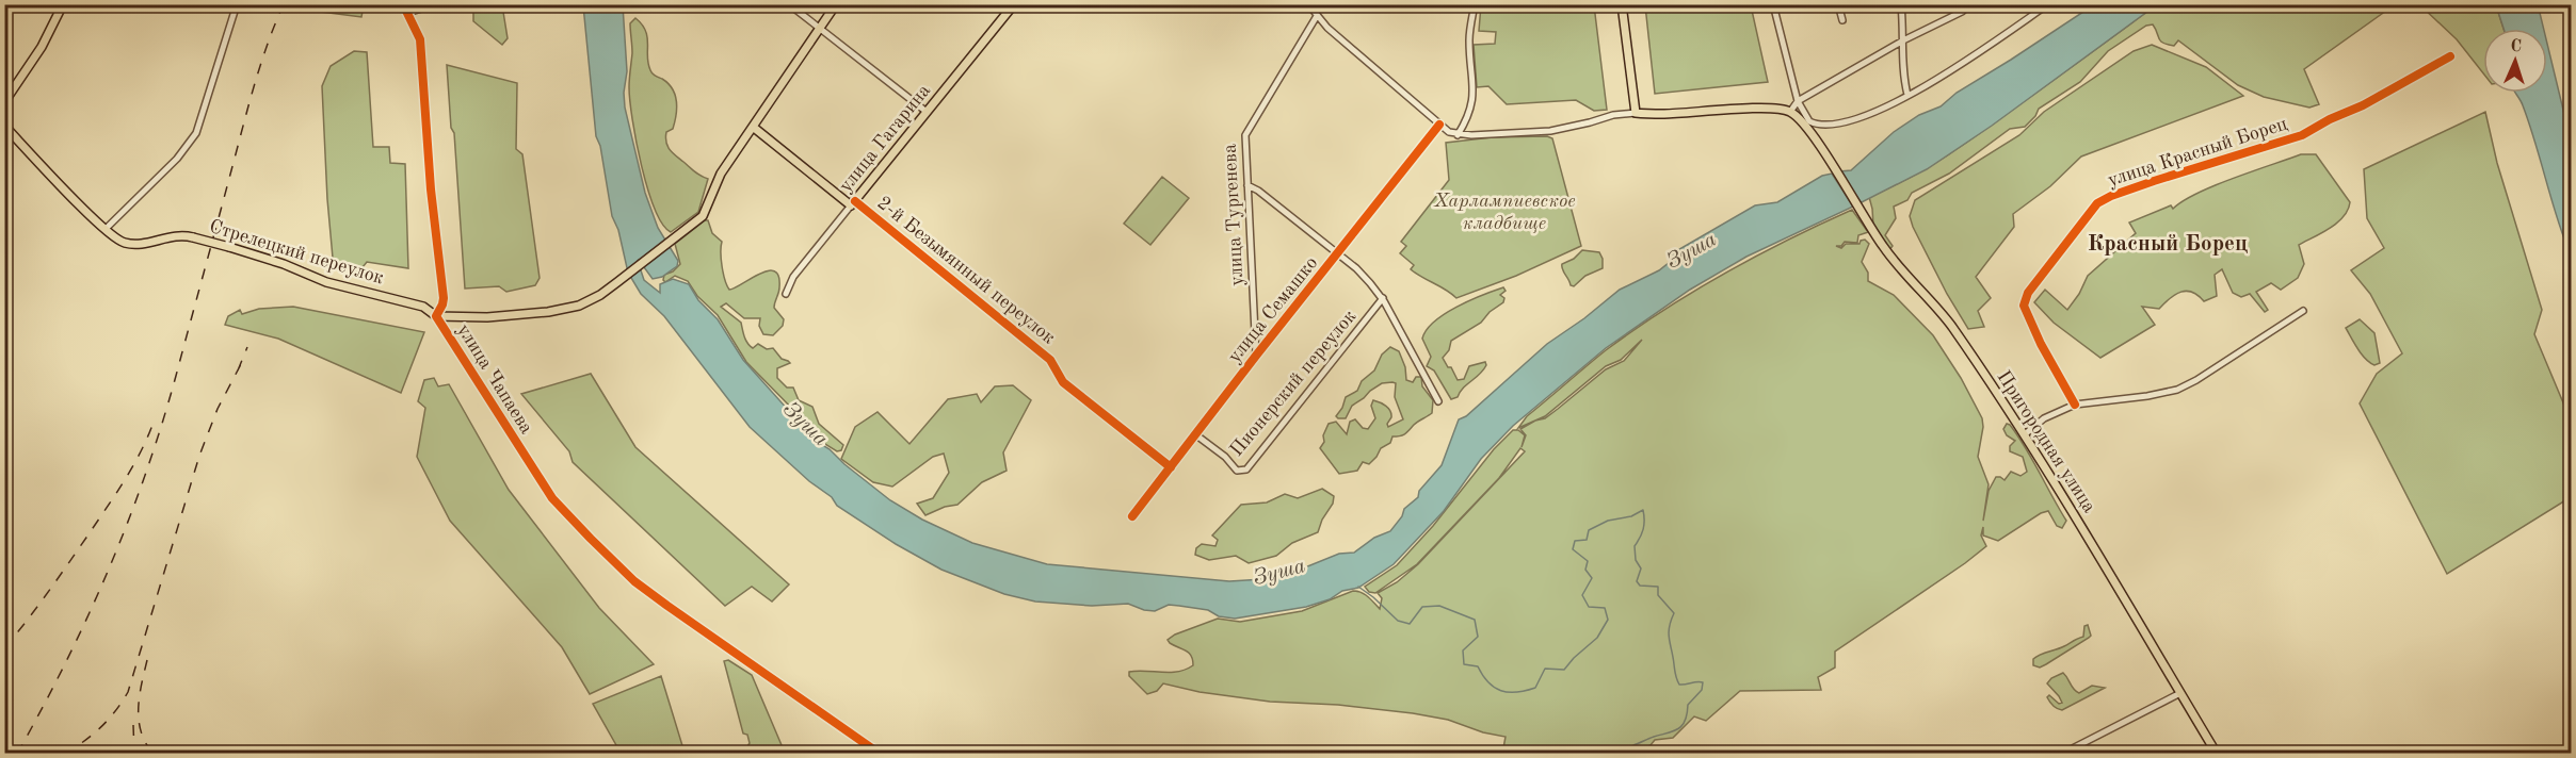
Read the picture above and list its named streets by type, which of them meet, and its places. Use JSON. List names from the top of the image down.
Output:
{
  "streets": {
    "main road": [
      "улица Гагарина",
      "Стрелецкий переулок",
      "2-й Безымянный переулок",
      "Пригородная улица"
    ],
    "street": [
      "улица Красный Борец",
      "улица Тургенева",
      "улица Семашко",
      "улица Чапаева",
      "Пионерский переулок"
    ]
  },
  "crossings": [
    ["улица Гагарина", "2-й Безымянный переулок"],
    ["улица Тургенева", "улица Семашко"],
    ["Стрелецкий переулок", "2-й Безымянный переулок"],
    ["Стрелецкий переулок", "улица Чапаева"],
    ["2-й Безымянный переулок", "улица Семашко"],
    ["улица Семашко", "Пионерский переулок"]
  ],
  "districts": ["Красный Борец"],
  "water": ["Зуша"],
  "parks": ["Харлампиевское кладбище"],
  "north": "top"
}
